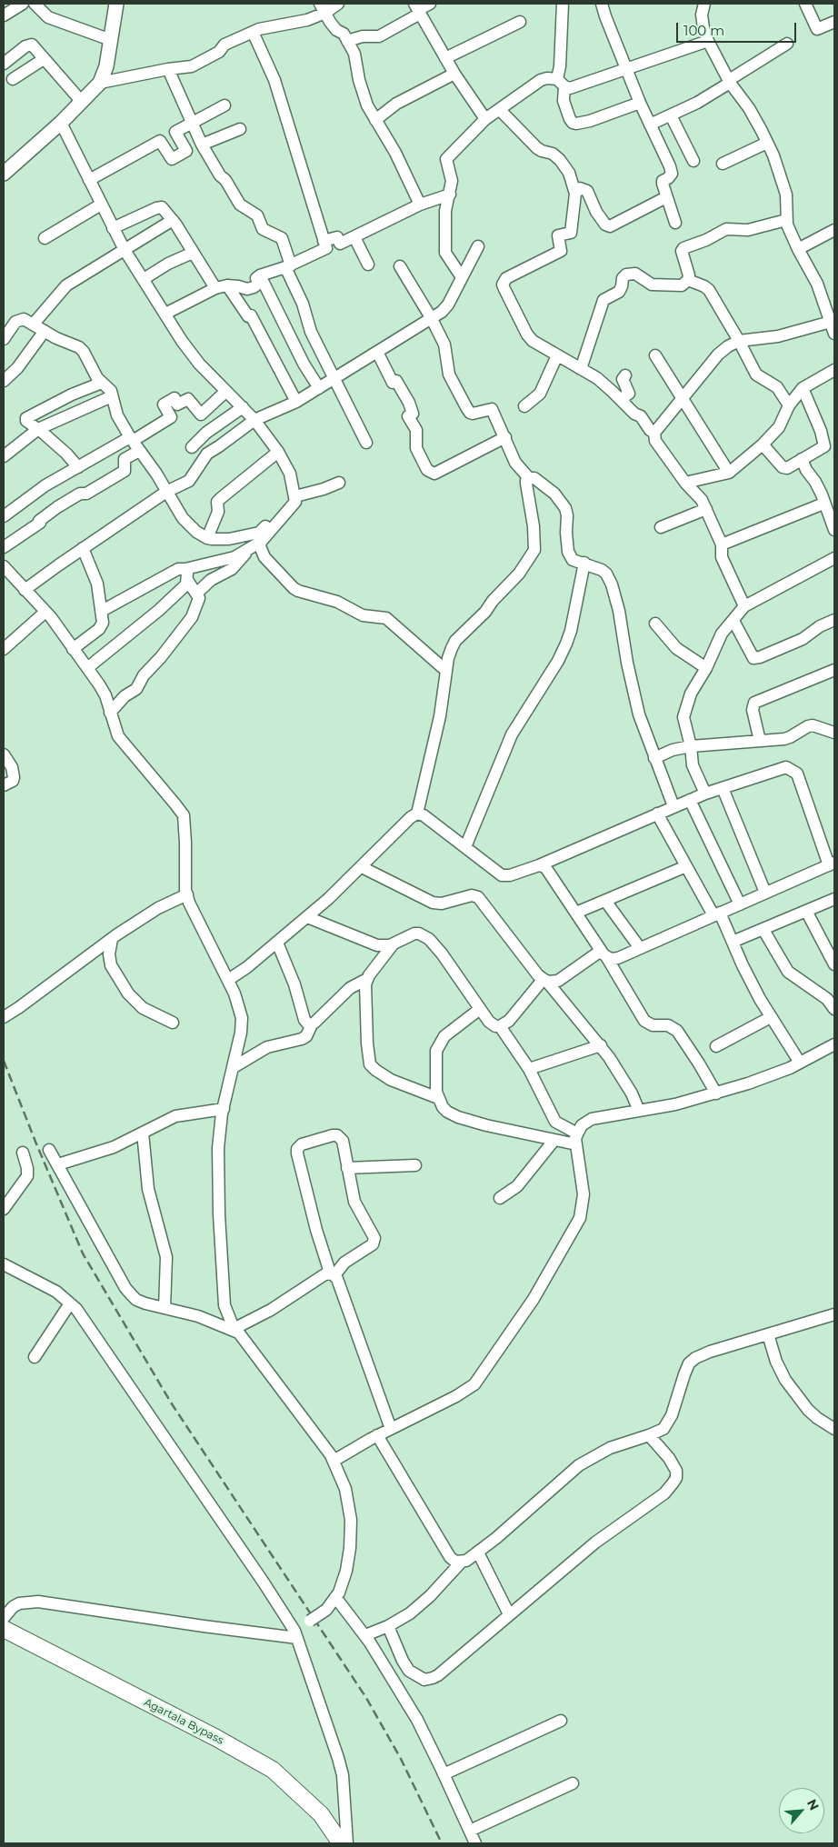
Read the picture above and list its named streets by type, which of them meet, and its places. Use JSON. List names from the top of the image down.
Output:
{
  "streets": {
    "highway": ["Agartala Bypass"]
  },
  "scale_bar": "100 m",
  "north": "top right"
}
